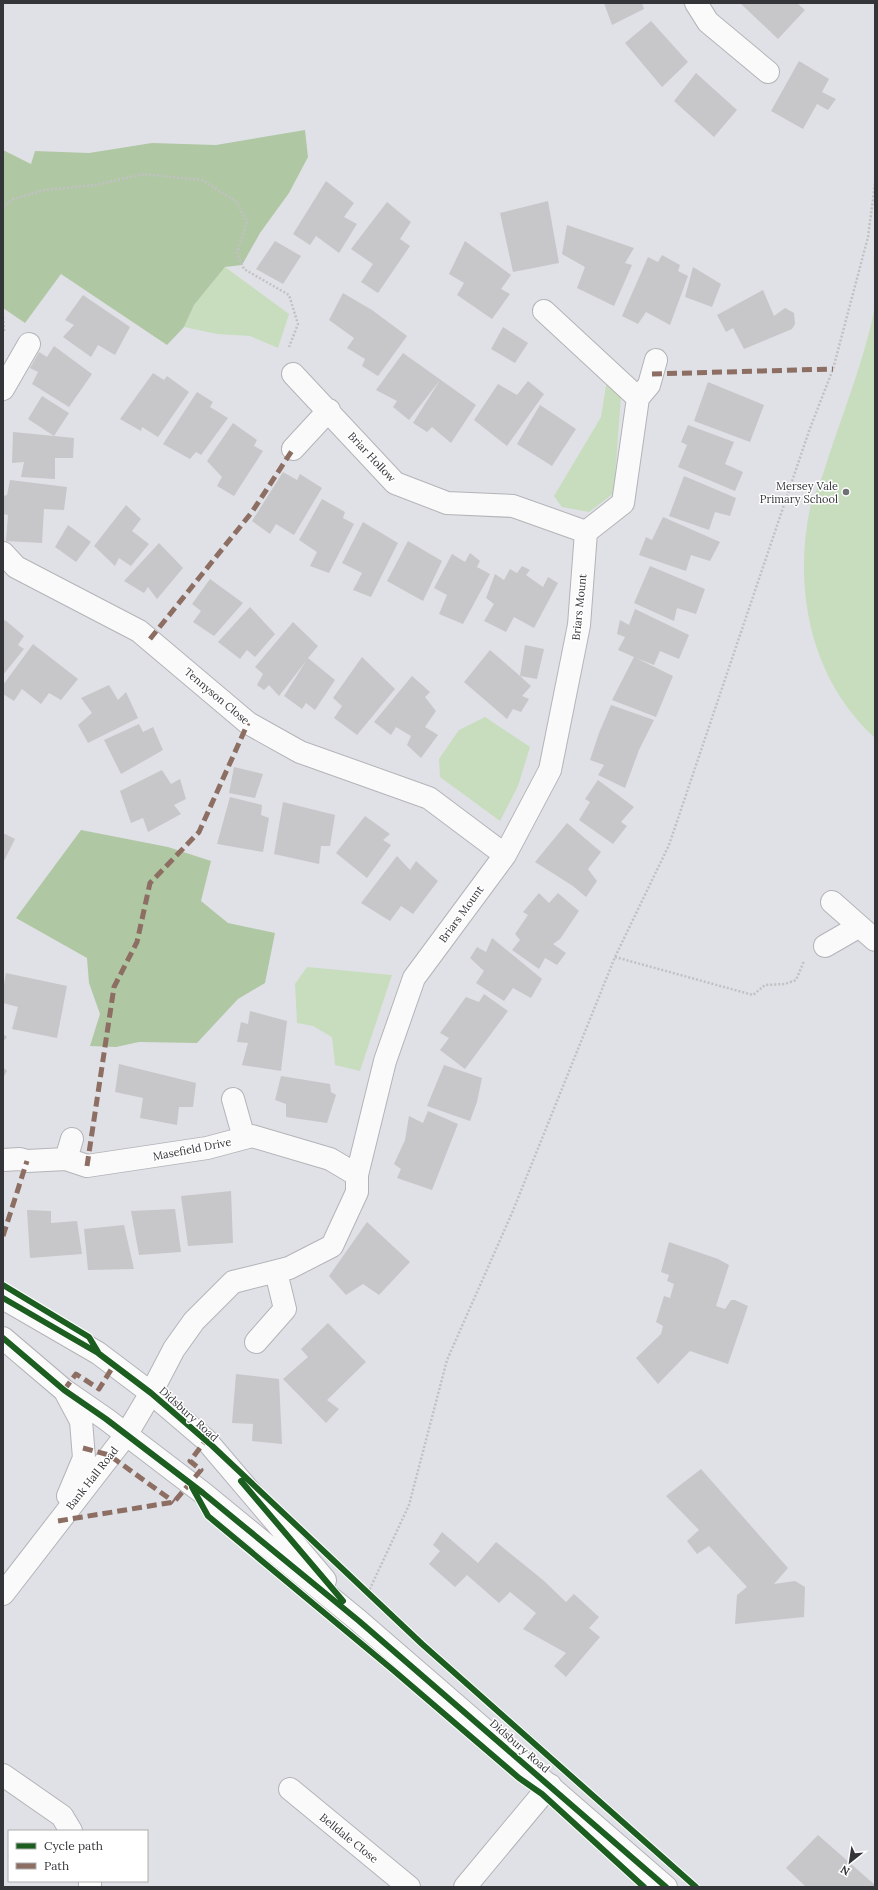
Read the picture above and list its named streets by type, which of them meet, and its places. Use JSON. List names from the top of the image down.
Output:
{
  "streets": {
    "street": [
      "Briar Hollow",
      "Briars Mount",
      "Tennyson Close",
      "Masefield Drive",
      "Didsbury Road",
      "Bank Hall Road",
      "Belldale Close"
    ]
  },
  "crossings": [
    ["Briar Hollow", "Briars Mount"],
    ["Briars Mount", "Tennyson Close"],
    ["Briars Mount", "Masefield Drive"],
    ["Briars Mount", "Didsbury Road"],
    ["Didsbury Road", "Bank Hall Road"]
  ],
  "places": ["Mersey Vale Primary School"],
  "legend": ["Cycle path", "Path"],
  "north": "bottom left"
}
